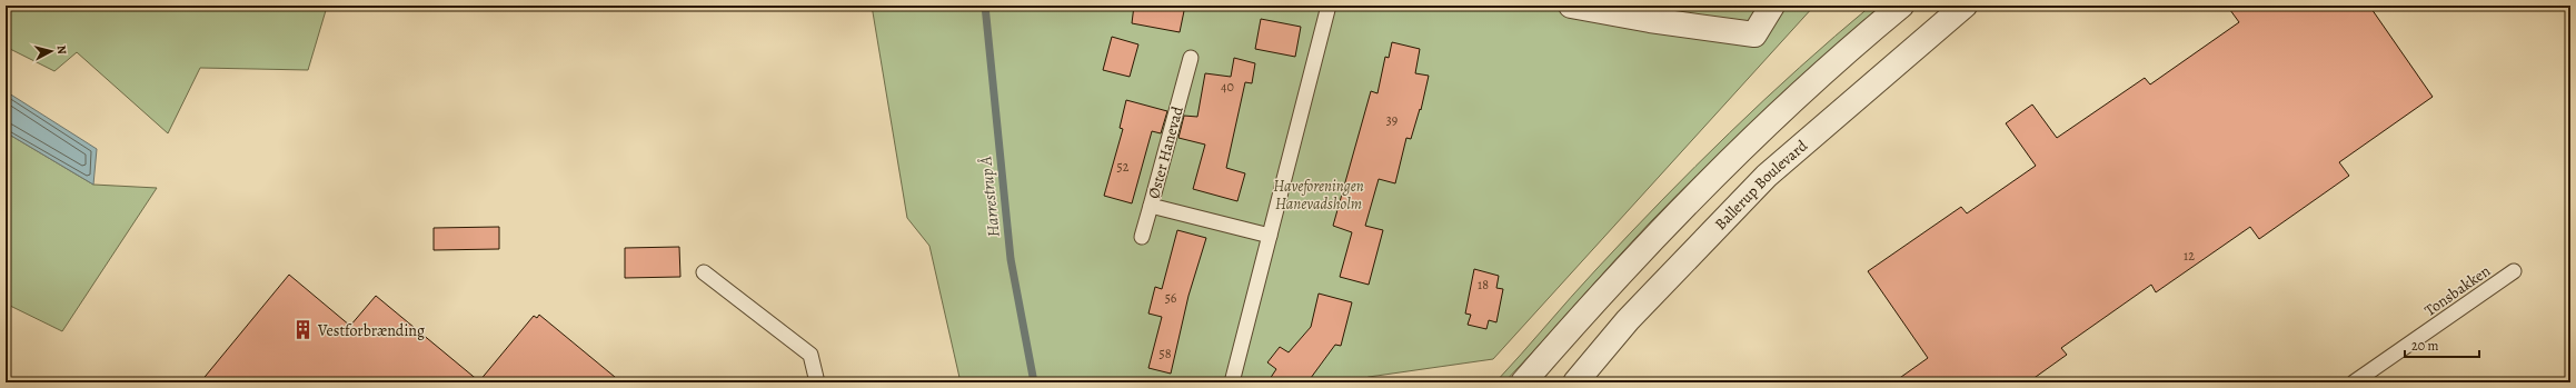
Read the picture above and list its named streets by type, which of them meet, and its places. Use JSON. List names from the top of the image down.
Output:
{
  "streets": {
    "street": ["Ballerup Boulevard"],
    "lane": ["Øster Hanevad", "Tonsbakken"]
  },
  "water": ["Harrestrup Å"],
  "parks": ["Haveforeningen Hanevadsholm"],
  "places": {
    "building": ["Vestforbrænding"]
  },
  "house_numbers": [
    "40",
    "39",
    "52",
    "12",
    "18",
    "56",
    "58"
  ],
  "scale_bar": "20 m",
  "north": "right"
}
